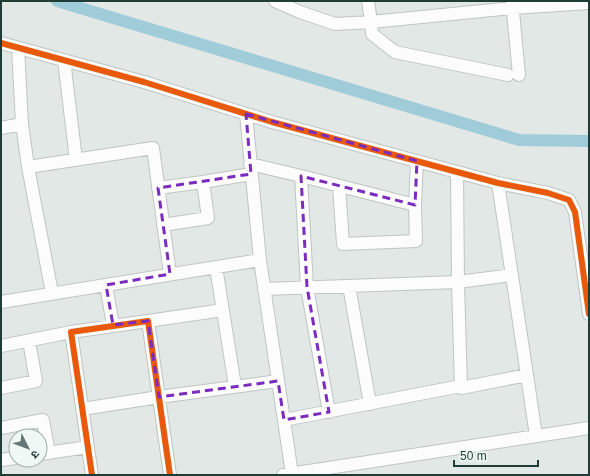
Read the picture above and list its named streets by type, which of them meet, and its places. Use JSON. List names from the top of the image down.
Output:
{
  "scale_bar": "50 m",
  "north": "bottom right"
}
